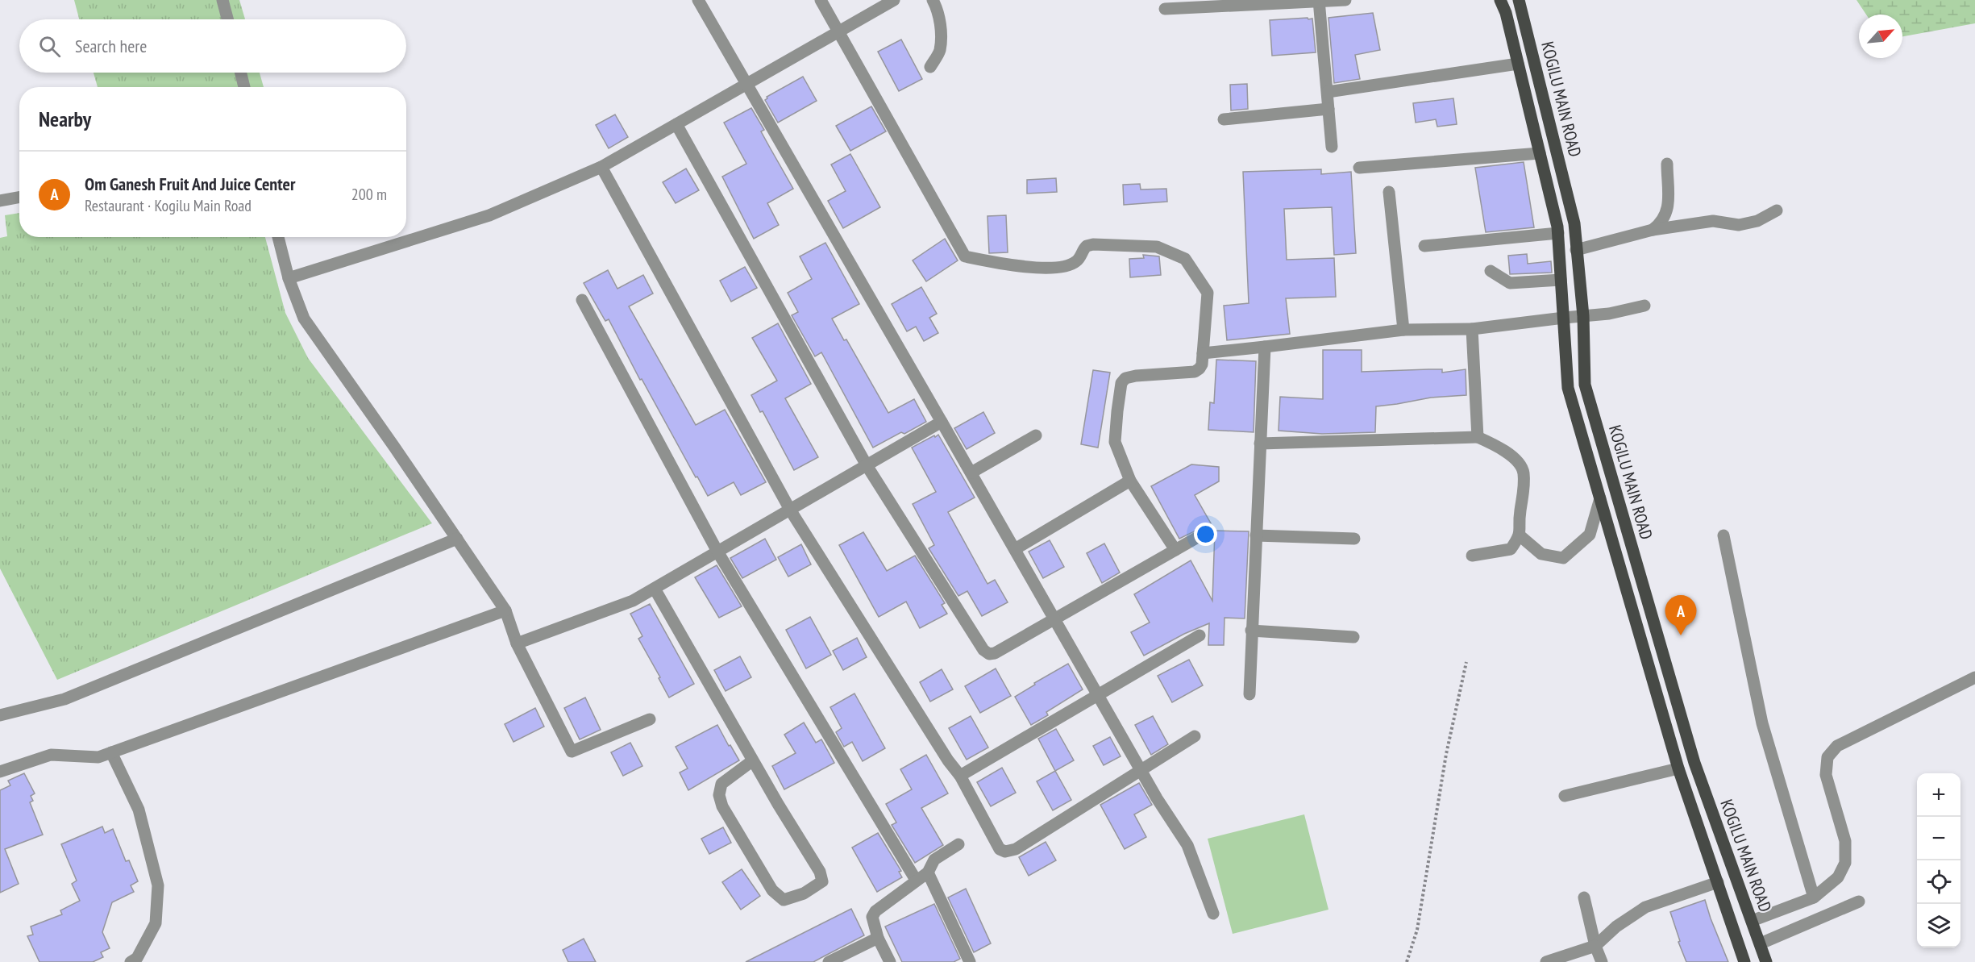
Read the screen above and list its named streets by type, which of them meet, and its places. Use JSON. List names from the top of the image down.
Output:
{
  "streets": {
    "main road": ["KOGILU MAIN ROAD"]
  },
  "north": "top right",
  "page": {
    "search": "Search here",
    "heading": "Nearby",
    "list": [
      {
        "mark": "A",
        "name": "Om Ganesh Fruit And Juice Center",
        "note": "Restaurant · Kogilu Main Road",
        "value": "200 m"
      }
    ],
    "pins": "A",
    "map_buttons": ["+", "−"]
  }
}
